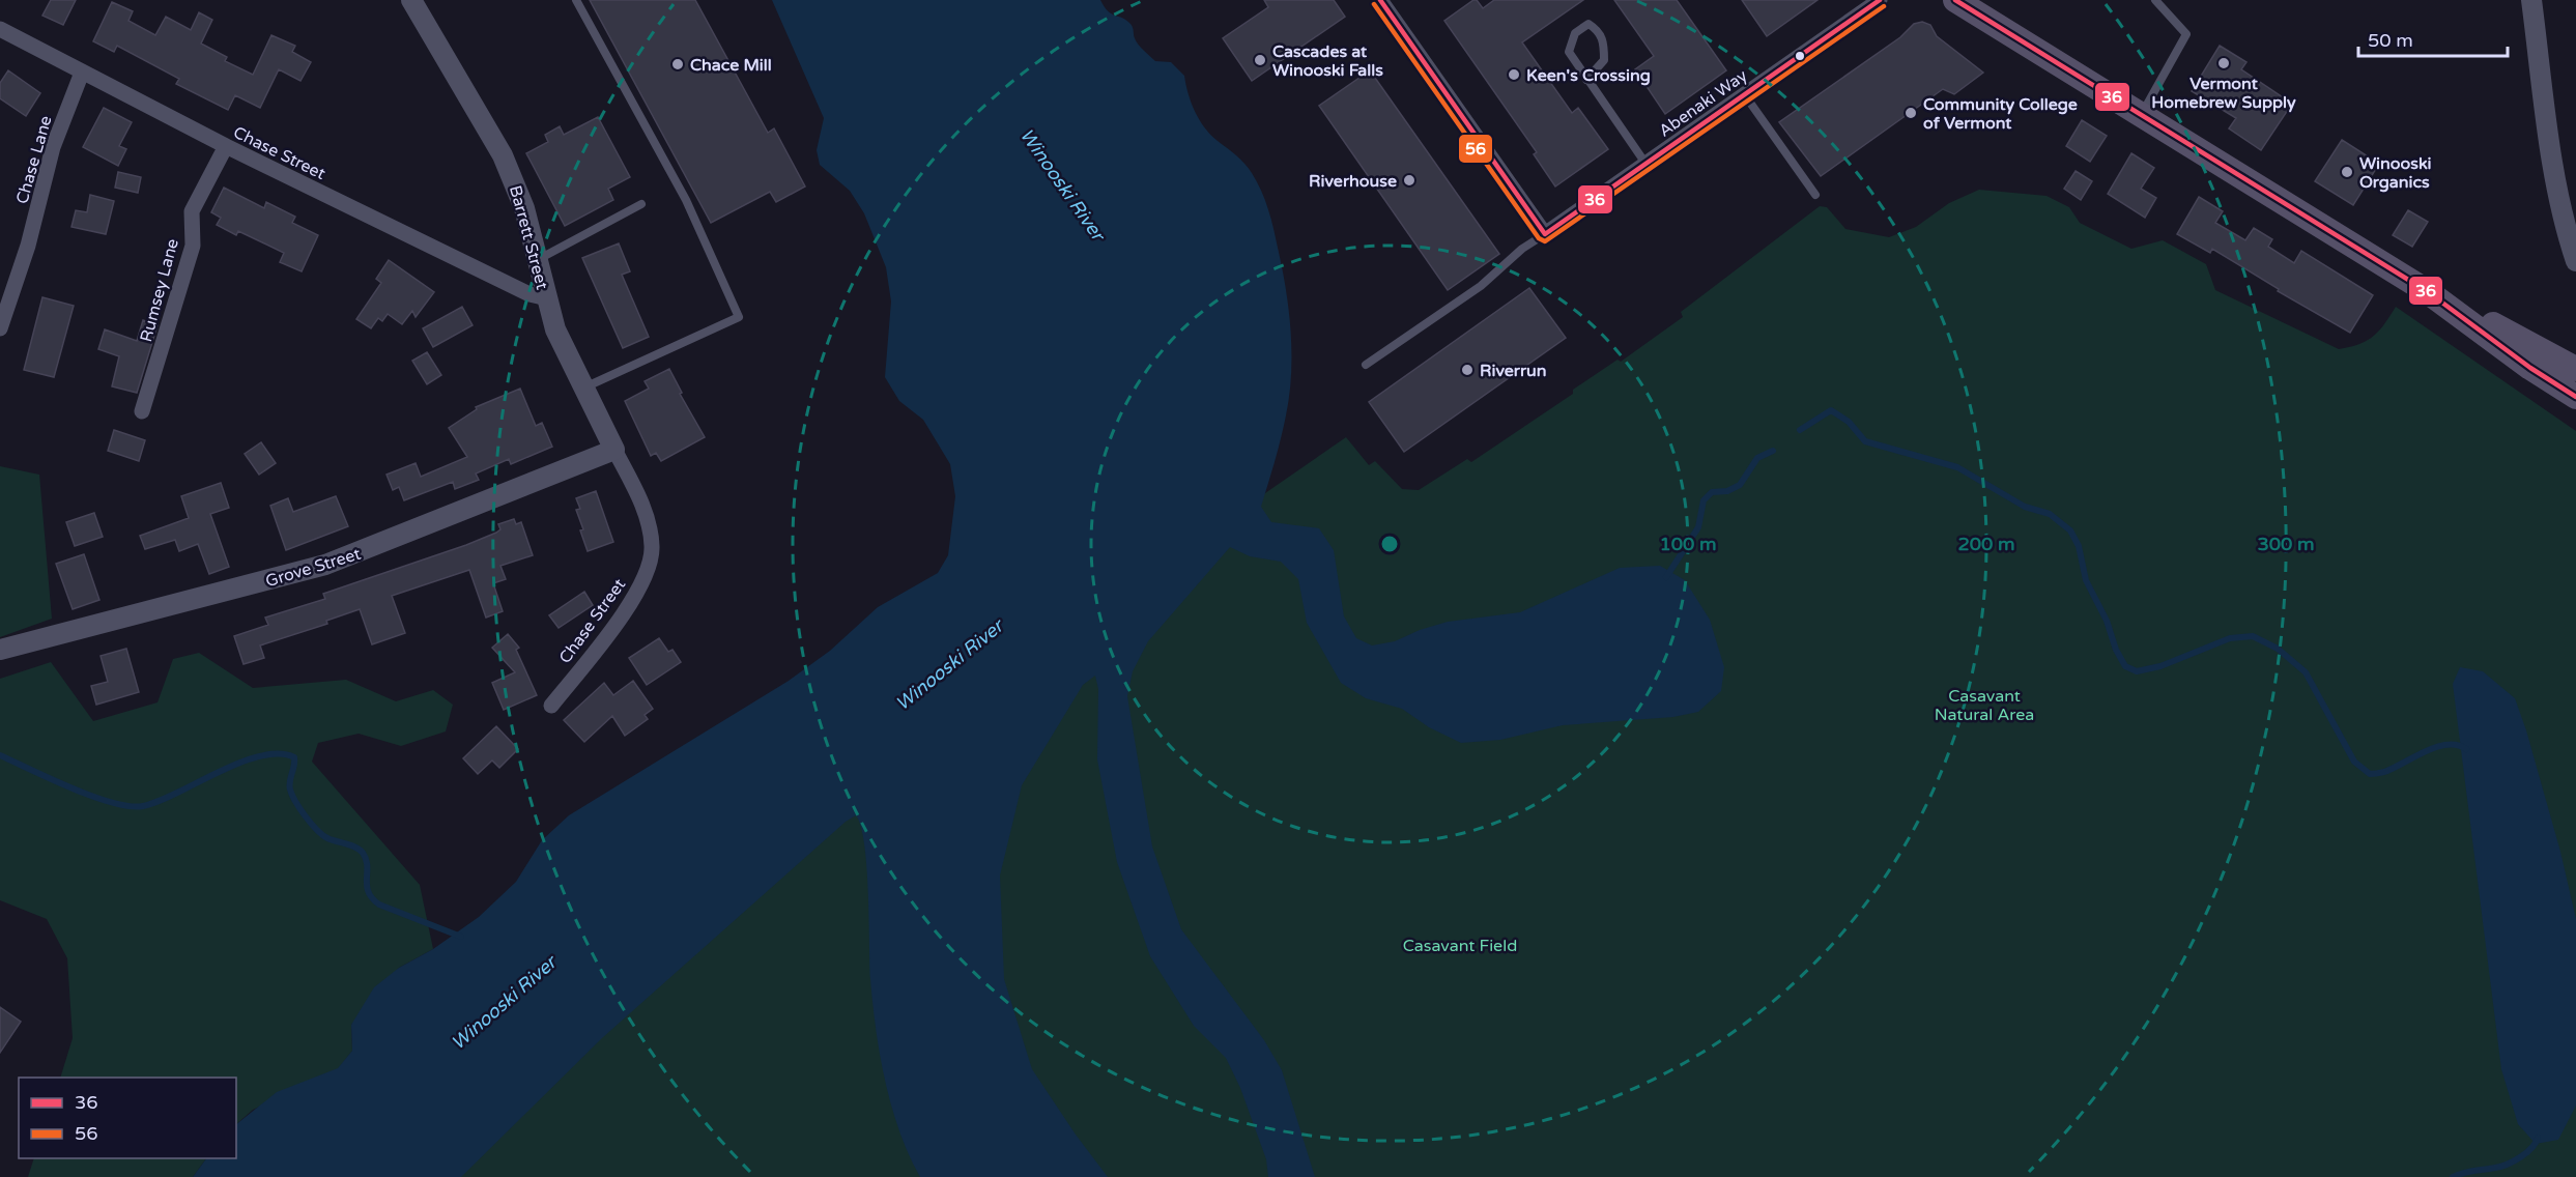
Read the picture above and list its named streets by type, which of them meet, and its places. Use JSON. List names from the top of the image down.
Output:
{
  "streets": {
    "street": [
      "Abenaki Way",
      "Chase Street",
      "Chase Lane",
      "Barrett Street",
      "Rumsey Lane",
      "Grove Street"
    ]
  },
  "crossings": [
    ["Chase Street", "Chase Lane"],
    ["Chase Street", "Barrett Street"],
    ["Chase Street", "Rumsey Lane"],
    ["Chase Street", "Grove Street"],
    ["Barrett Street", "Grove Street"]
  ],
  "water": ["Winooski River"],
  "parks": ["Casavant Natural Area", "Casavant Field"],
  "places": [
    "Cascades at Winooski Falls",
    "Vermont Homebrew Supply",
    "Chace Mill",
    "Keen's Crossing",
    "Community College of Vermont",
    "Winooski Organics",
    "Riverhouse",
    "Riverrun"
  ],
  "lines": ["transit line 36", "transit line 56"],
  "legend": ["36", "56"],
  "scale_bar": "50 m",
  "rings": ["100 m", "200 m", "300 m"]
}
